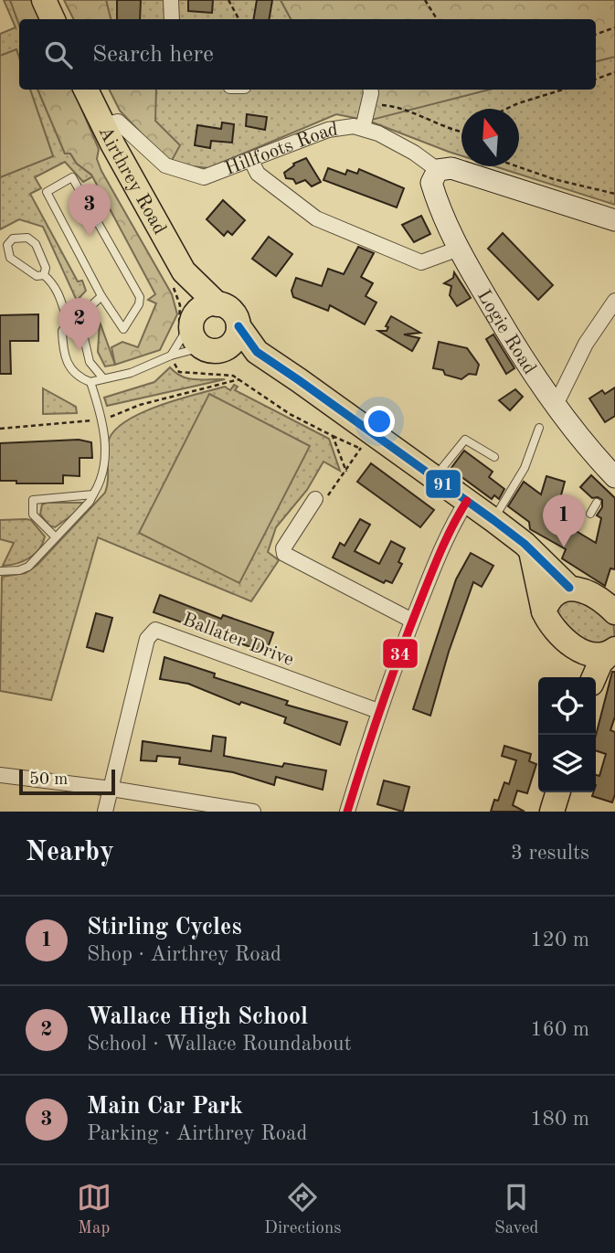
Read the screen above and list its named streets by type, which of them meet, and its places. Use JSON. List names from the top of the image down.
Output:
{
  "streets": {
    "main road": ["Hillfoots Road", "Airthrey Road", "Logie Road"],
    "street": ["Ballater Drive"]
  },
  "crossings": [
    ["Hillfoots Road", "Airthrey Road"],
    ["Hillfoots Road", "Logie Road"]
  ],
  "lines": ["transit line 91", "transit line 34"],
  "scale_bar": "50 m",
  "north": "top",
  "page": {
    "search": "Search here",
    "pins": ["3", "2", "1"],
    "scale": "50 m",
    "heading": ["Nearby", "3 results"],
    "list": [
      {
        "mark": "1",
        "name": "Stirling Cycles",
        "note": "Shop · Airthrey Road",
        "value": "120 m"
      },
      {
        "mark": "2",
        "name": "Wallace High School",
        "note": "School · Wallace Roundabout",
        "value": "160 m"
      },
      {
        "mark": "3",
        "name": "Main Car Park",
        "note": "Parking · Airthrey Road",
        "value": "180 m"
      }
    ],
    "nav": ["Map", "Directions", "Saved"]
  }
}
